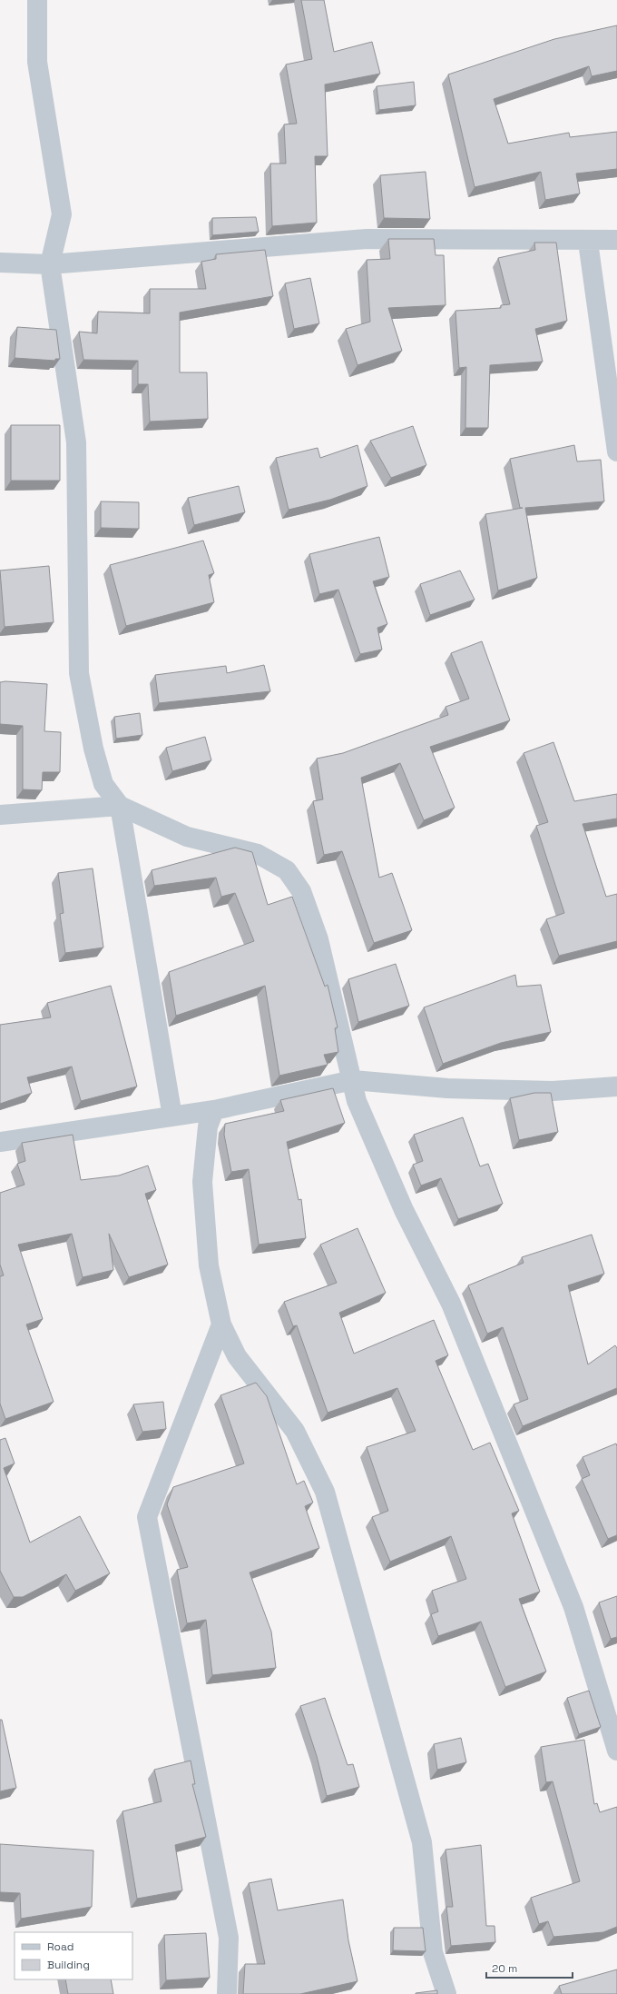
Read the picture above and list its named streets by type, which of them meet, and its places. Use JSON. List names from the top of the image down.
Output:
{
  "legend": ["Road", "Building"],
  "scale_bar": "20 m"
}
